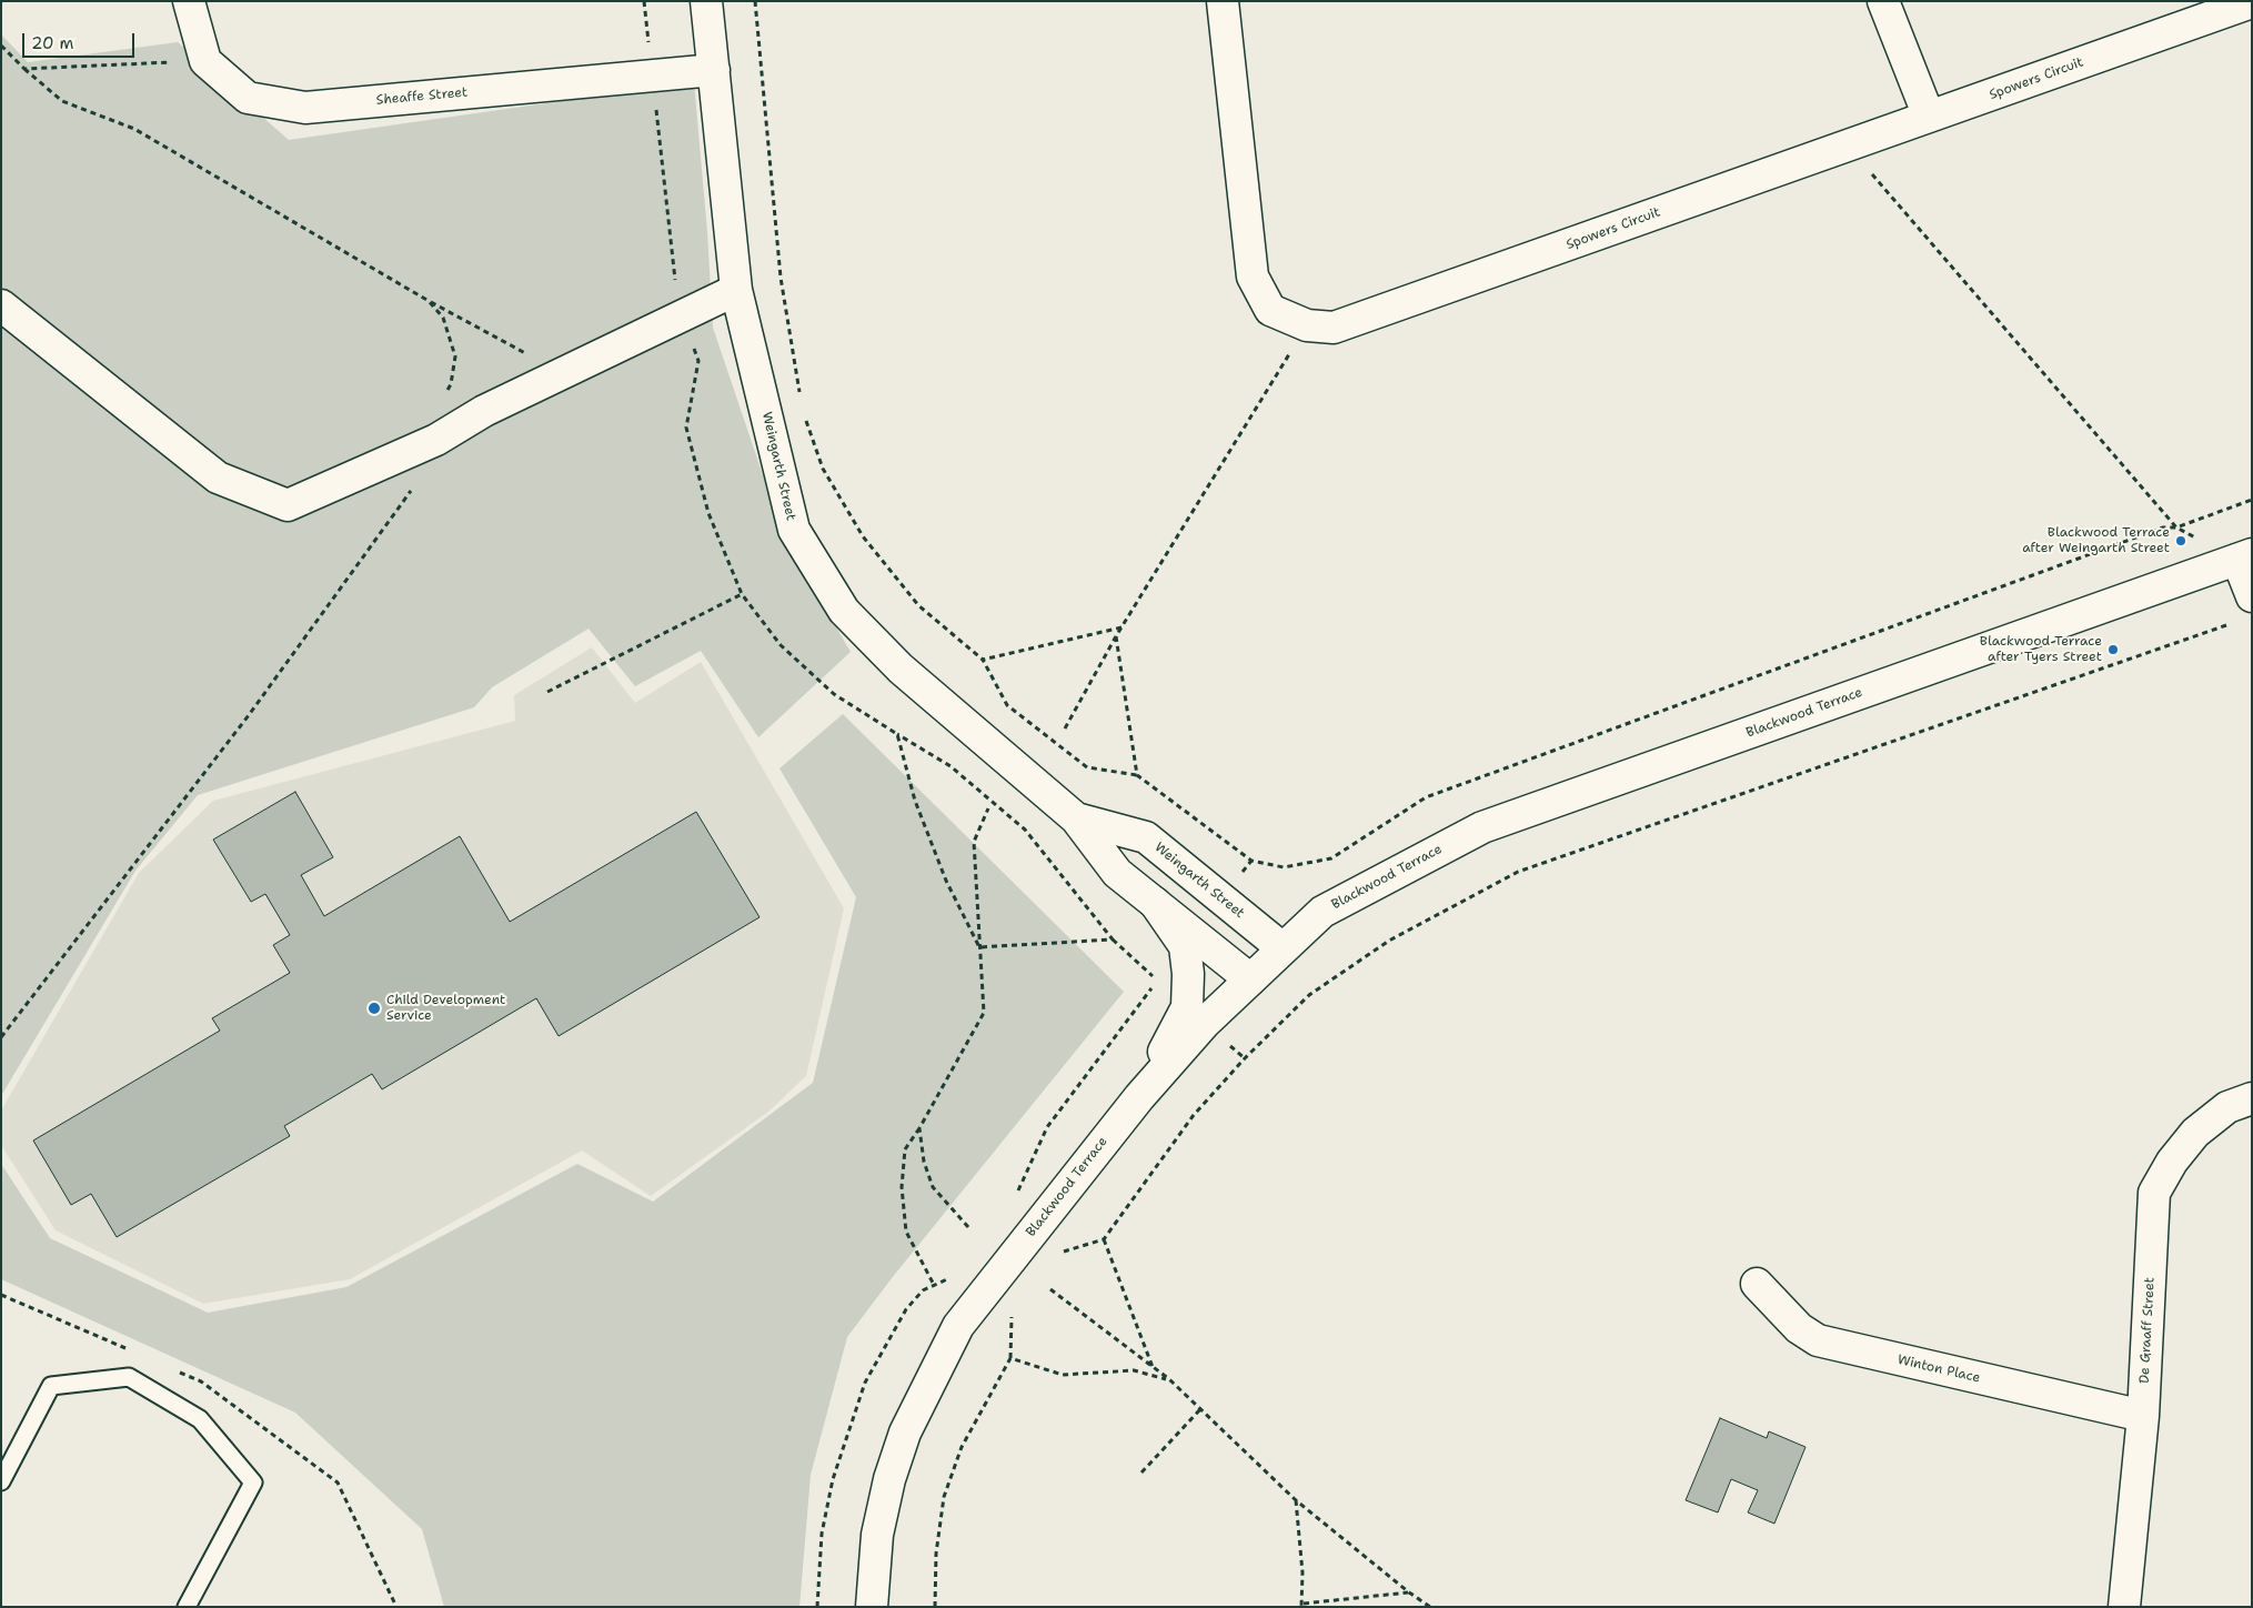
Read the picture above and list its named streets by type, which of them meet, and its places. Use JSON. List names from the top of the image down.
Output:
{
  "streets": {
    "street": [
      "Spowers Circuit",
      "Sheaffe Street",
      "Weingarth Street",
      "Blackwood Terrace",
      "De Graaff Street",
      "Winton Place"
    ]
  },
  "crossings": [
    ["Sheaffe Street", "Weingarth Street"],
    ["Weingarth Street", "Blackwood Terrace"],
    ["De Graaff Street", "Winton Place"]
  ],
  "places": ["Blackwood Terrace after Weingarth Street", "Blackwood Terrace after Tyers Street", "Child Development Service"],
  "scale_bar": "20 m"
}
